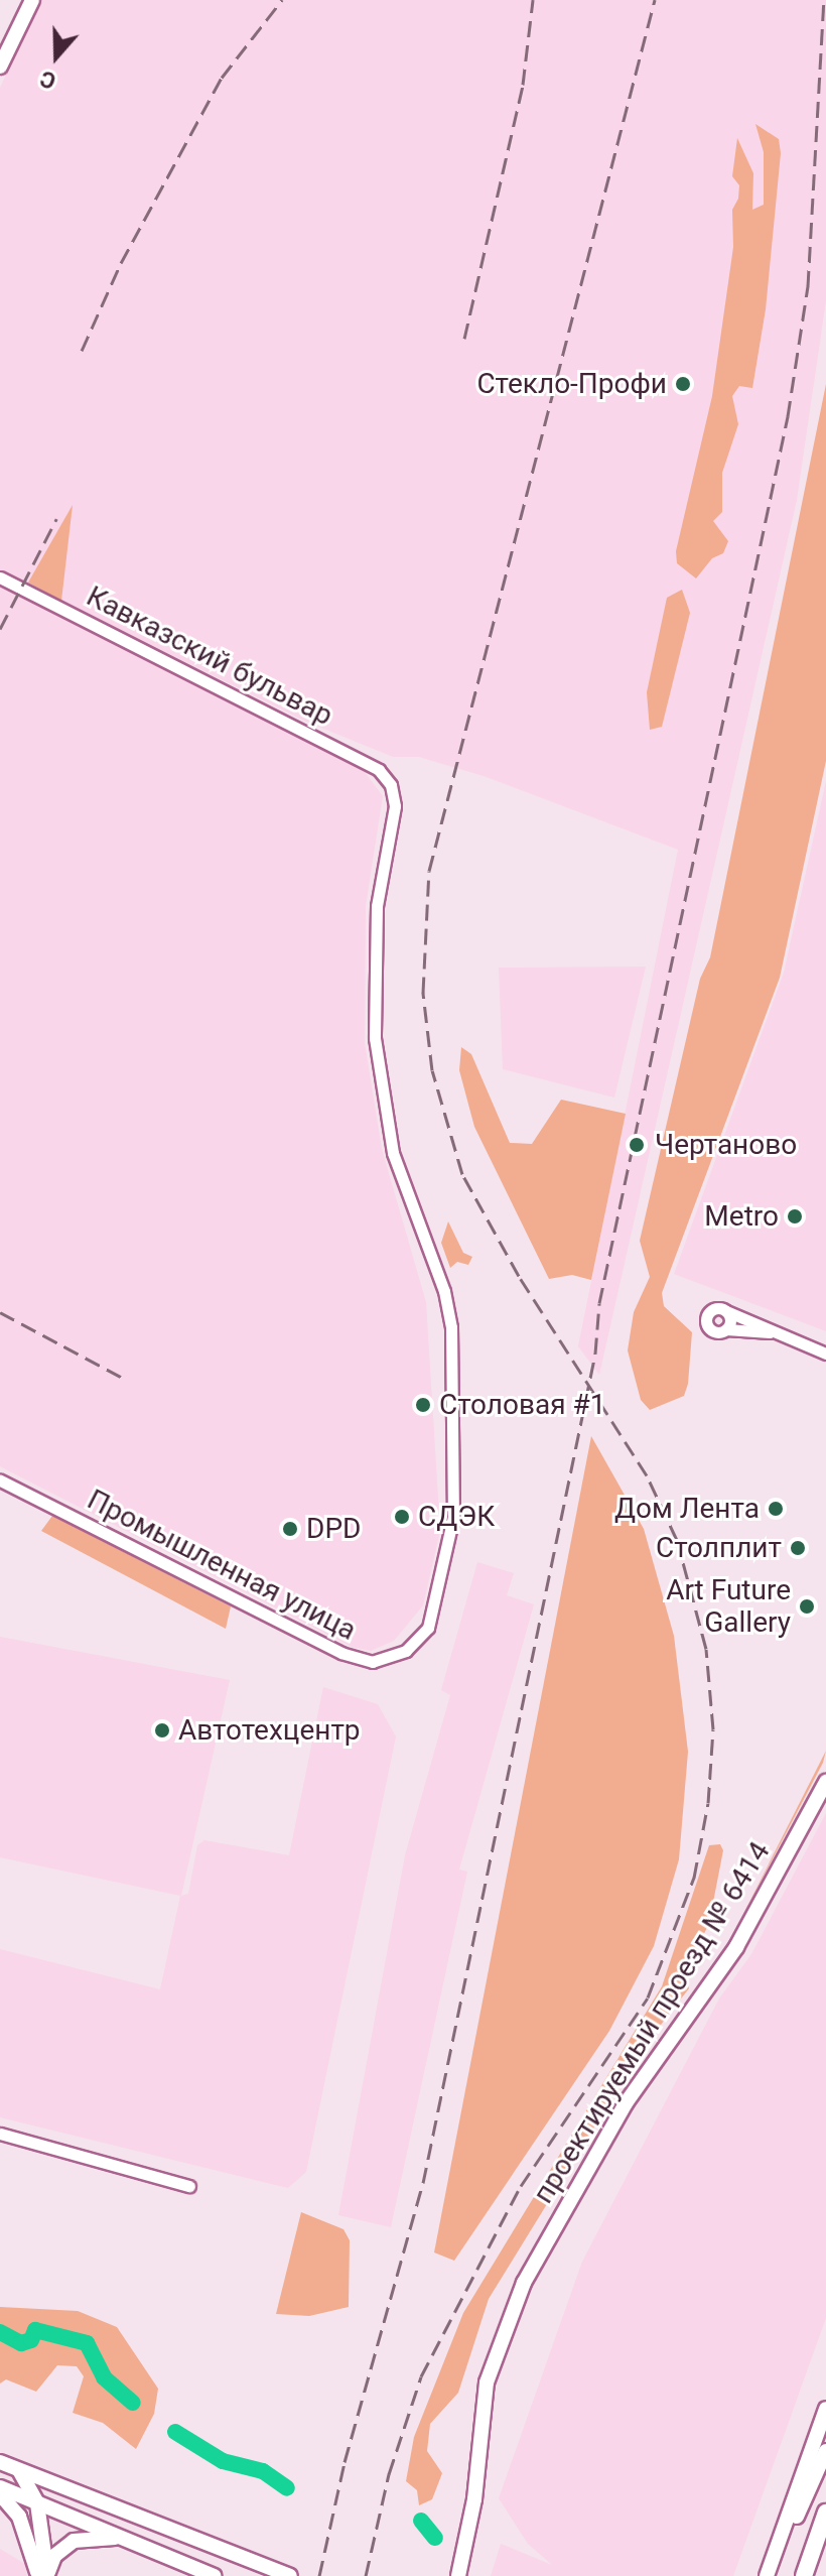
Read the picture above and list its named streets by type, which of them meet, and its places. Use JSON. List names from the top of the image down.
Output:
{
  "streets": {
    "main road": ["проектируемый проезд № 6414"],
    "street": ["Кавказский бульвар", "Промышленная улица"]
  },
  "crossings": [
    ["Кавказский бульвар", "Промышленная улица"]
  ],
  "places": [
    "Стекло-Профи",
    "Чертаново",
    "Metro",
    "Столовая #1",
    "Дом Лента",
    "СДЭК",
    "DPD",
    "Столплит",
    "Art Future Gallery",
    "Автотехцентр"
  ],
  "north": "bottom"
}
